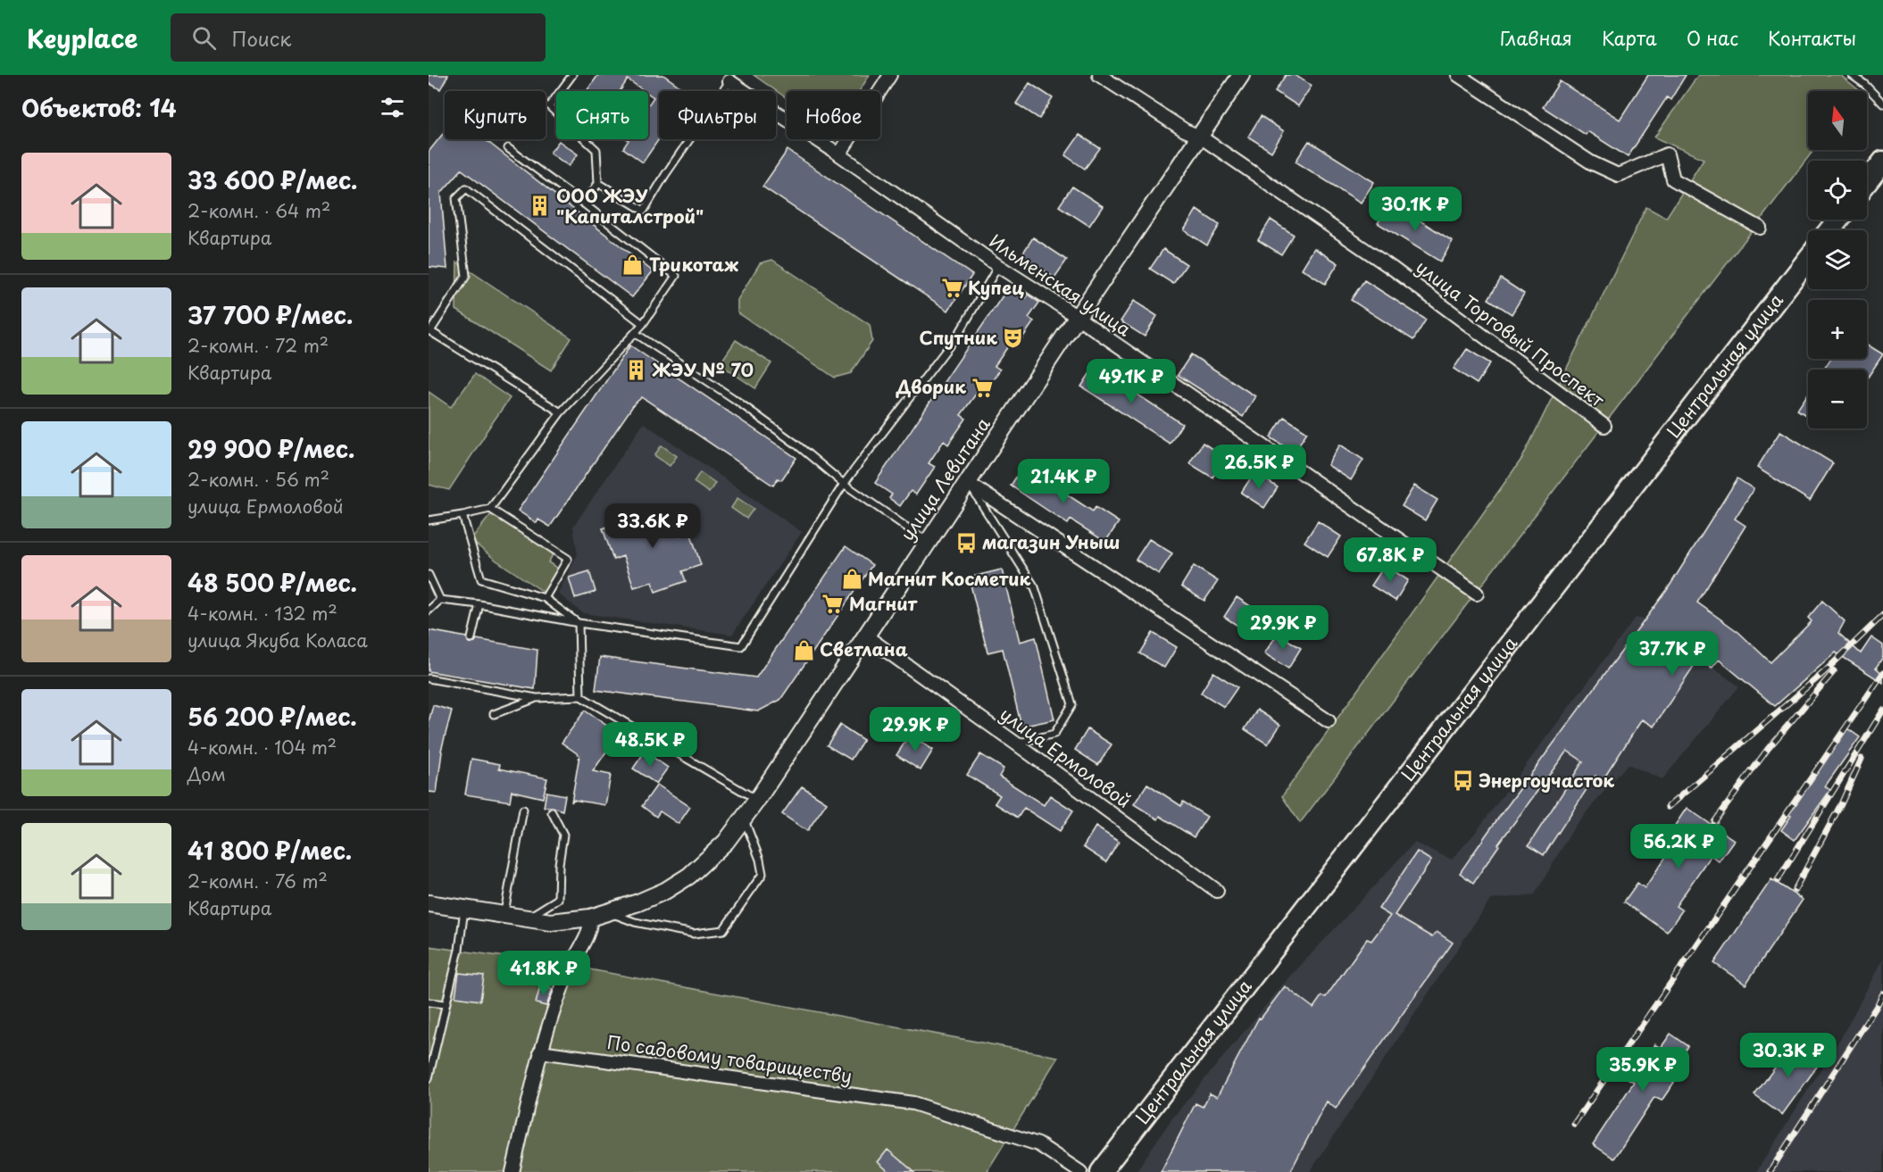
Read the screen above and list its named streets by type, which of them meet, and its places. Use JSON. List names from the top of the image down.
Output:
{
  "streets": {
    "main road": ["Центральная улица"],
    "street": [
      "Ильменская улица",
      "улица Торговый Проспект",
      "улица Левитана",
      "улица Ермоловой",
      "По садовому товариществу"
    ]
  },
  "crossings": [
    ["Ильменская улица", "улица Левитана"],
    ["улица Торговый Проспект", "улица Левитана"],
    ["улица Левитана", "улица Ермоловой"]
  ],
  "places": {
    "building": ["ООО ЖЭУ \"Капиталстрой\"", "ЖЭУ № 70"],
    "shop": ["Трикотаж", "Магнит Косметик", "Светлана"],
    "supermarket": ["Купец", "Дворик", "Магнит"],
    "theatre": ["Спутник"],
    "bus stop": ["магазин Уныш", "Энергоучасток"]
  },
  "north": "top",
  "page": {
    "header": "Keyplace",
    "search": "Поиск",
    "nav": [
      "Главная",
      "Карта",
      "О нас",
      "Контакты"
    ],
    "heading": "Объектов: 14",
    "map_buttons": ["+", "−"],
    "chip": [
      "Купить",
      "Снять",
      "Фильтры",
      "Новое"
    ],
    "list": [
      {
        "name": "33 600 ₽/мес.",
        "note": "2-комн. · 64 m² · Квартира"
      },
      {
        "name": "37 700 ₽/мес.",
        "note": "2-комн. · 72 m² · Квартира"
      },
      {
        "name": "29 900 ₽/мес.",
        "note": "2-комн. · 56 m² · улица Ермоловой"
      },
      {
        "name": "48 500 ₽/мес.",
        "note": "4-комн. · 132 m² · улица Якуба Коласа"
      },
      {
        "name": "56 200 ₽/мес.",
        "note": "4-комн. · 104 m² · Дом"
      },
      {
        "name": "41 800 ₽/мес.",
        "note": "2-комн. · 76 m² · Квартира"
      }
    ],
    "price": [
      "30.1K ₽",
      "49.1K ₽",
      "26.5K ₽",
      "21.4K ₽",
      "33.6K ₽",
      "67.8K ₽",
      "29.9K ₽",
      "37.7K ₽",
      "29.9K ₽",
      "48.5K ₽",
      "56.2K ₽",
      "41.8K ₽",
      "30.3K ₽",
      "35.9K ₽"
    ]
  }
}
